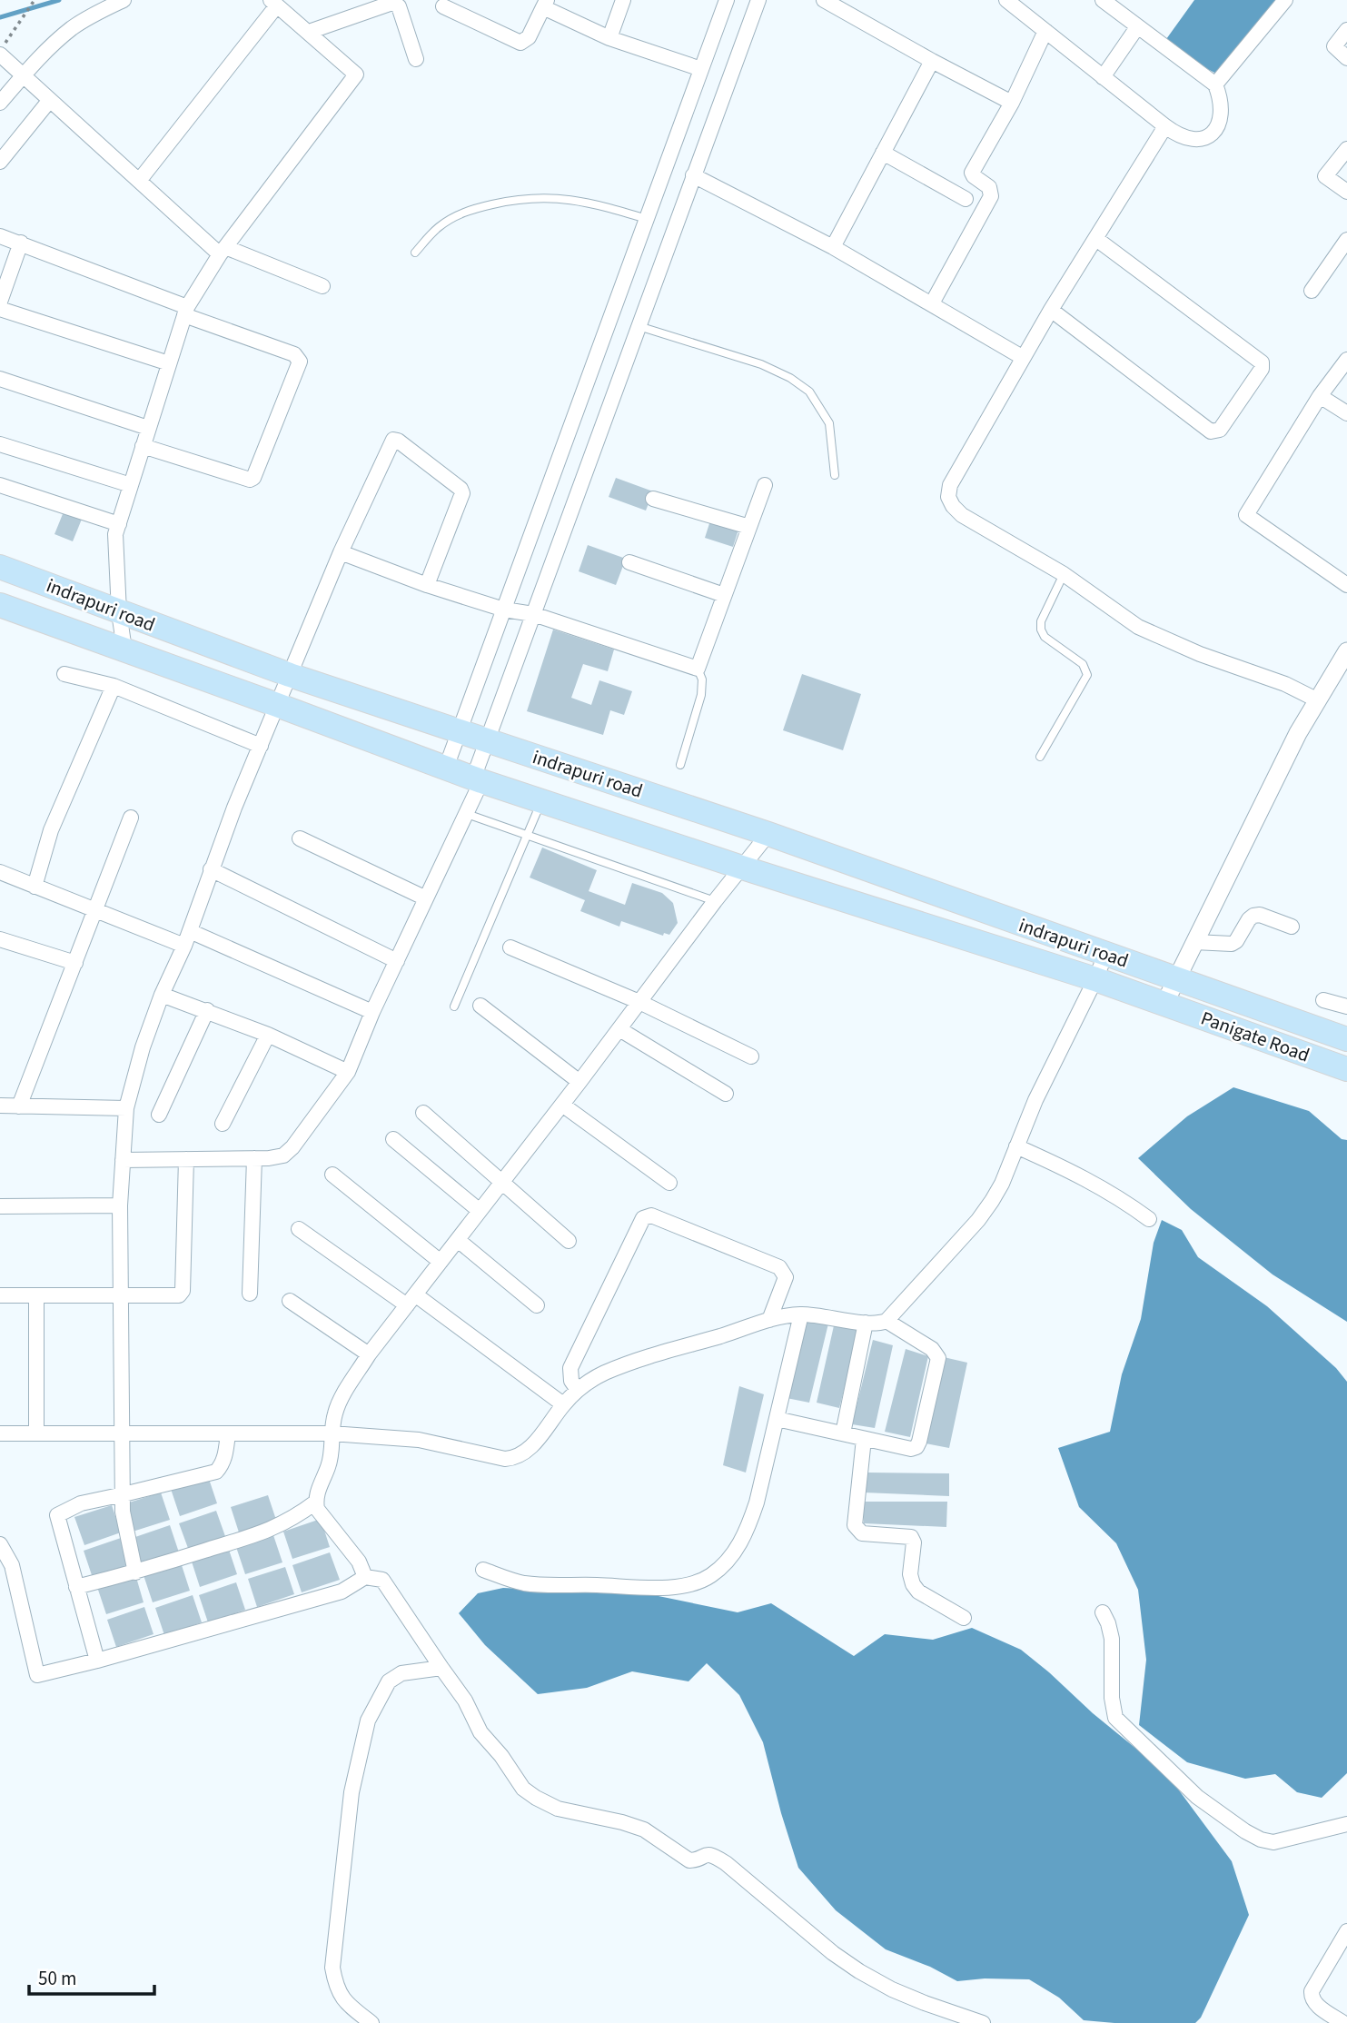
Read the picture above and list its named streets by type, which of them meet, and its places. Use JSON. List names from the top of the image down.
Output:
{
  "streets": {
    "main road": ["indrapuri road", "Panigate Road"]
  },
  "crossings": [
    ["indrapuri road", "Panigate Road"]
  ],
  "scale_bar": "50 m"
}
